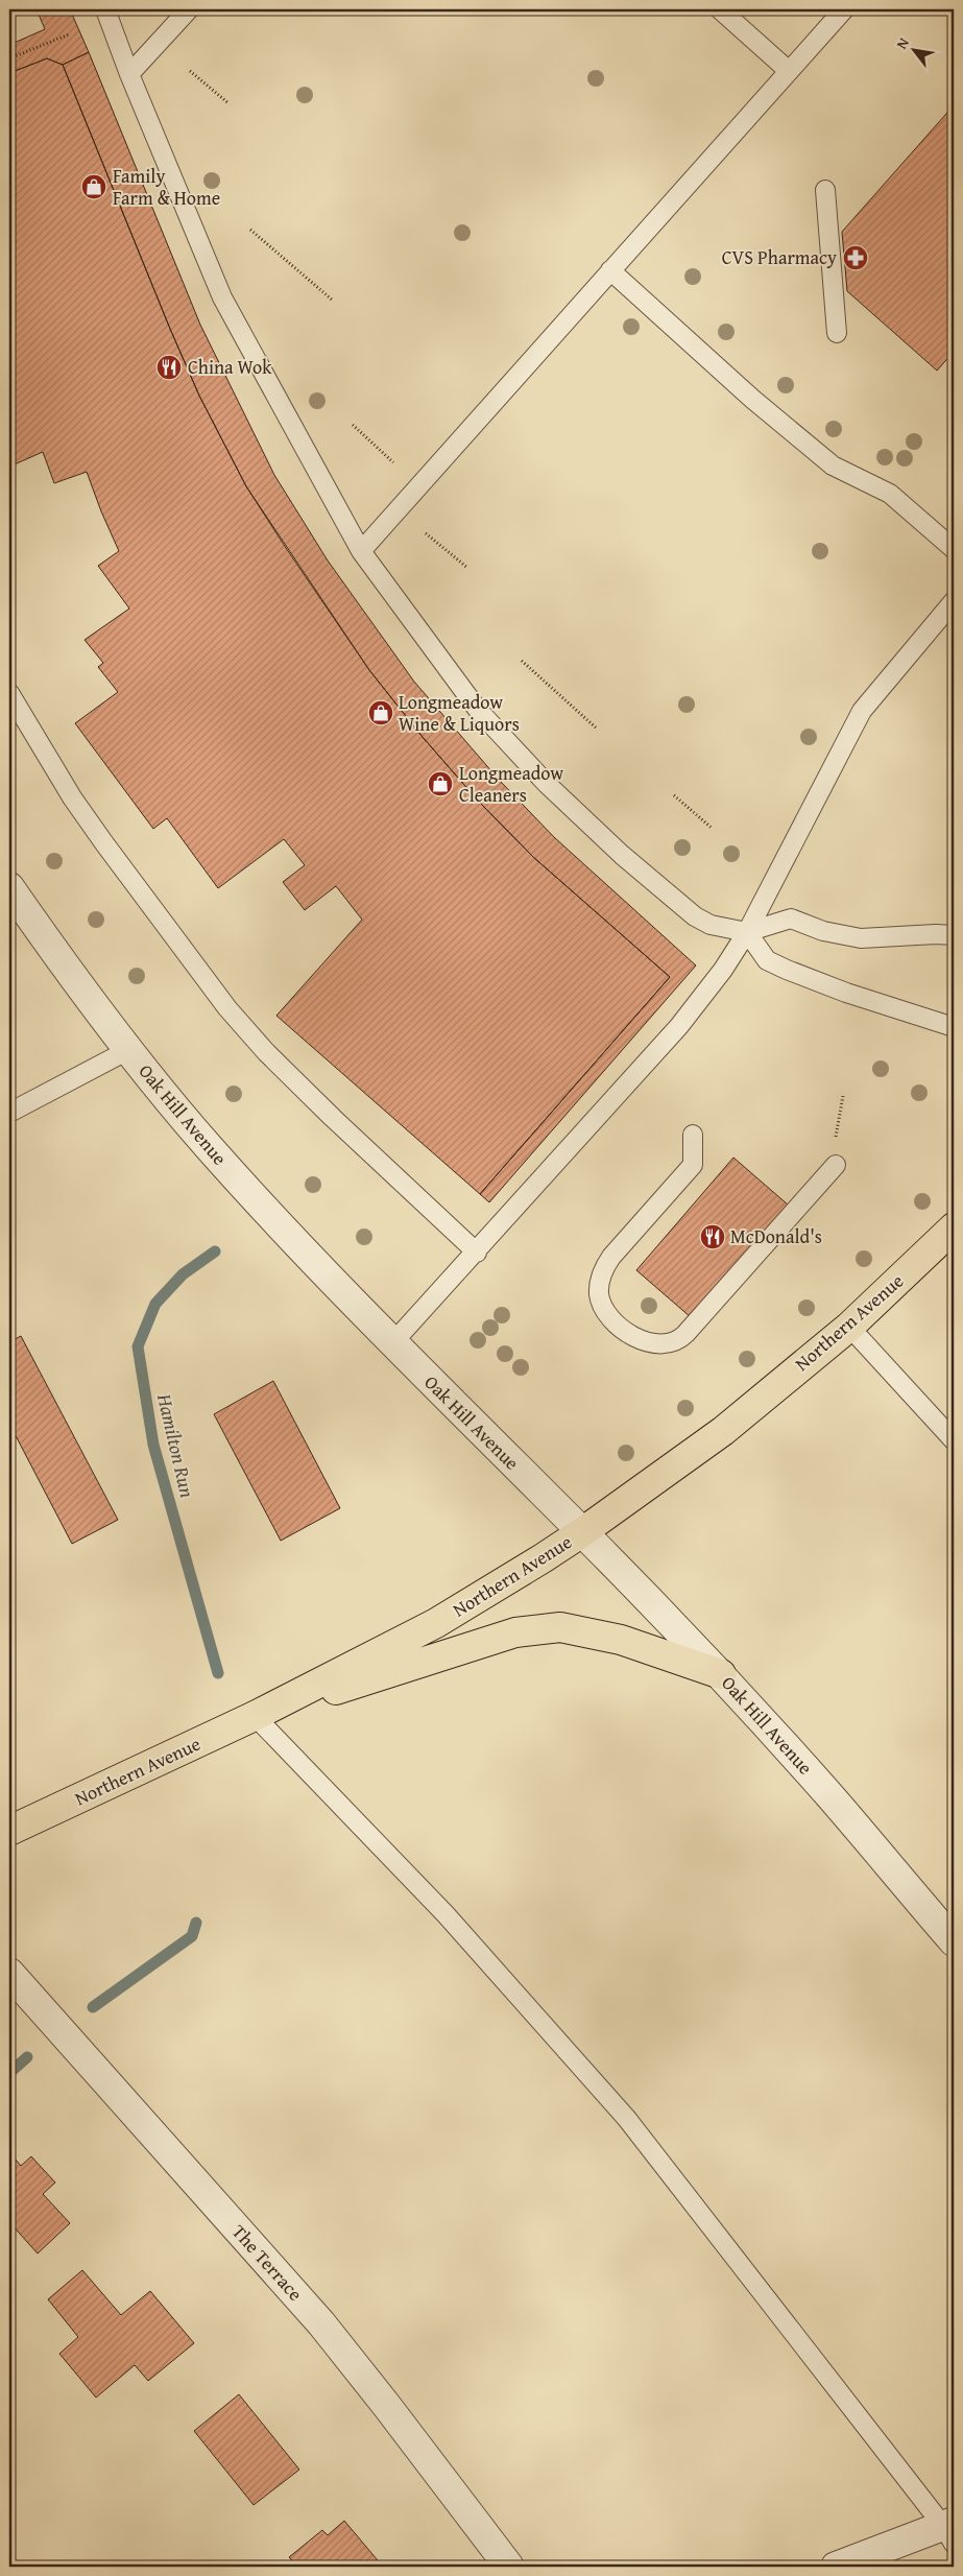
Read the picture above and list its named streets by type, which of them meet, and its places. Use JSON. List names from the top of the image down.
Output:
{
  "streets": {
    "main road": ["Northern Avenue"],
    "street": ["Oak Hill Avenue", "The Terrace"]
  },
  "crossings": [
    ["Oak Hill Avenue", "Northern Avenue"]
  ],
  "water": ["Hamilton Run"],
  "places": {
    "shop": ["Family Farm & Home", "Longmeadow Wine & Liquors", "Longmeadow Cleaners"],
    "pharmacy": ["CVS Pharmacy"],
    "restaurant": ["China Wok", "McDonald's"]
  },
  "north": "top left"
}
